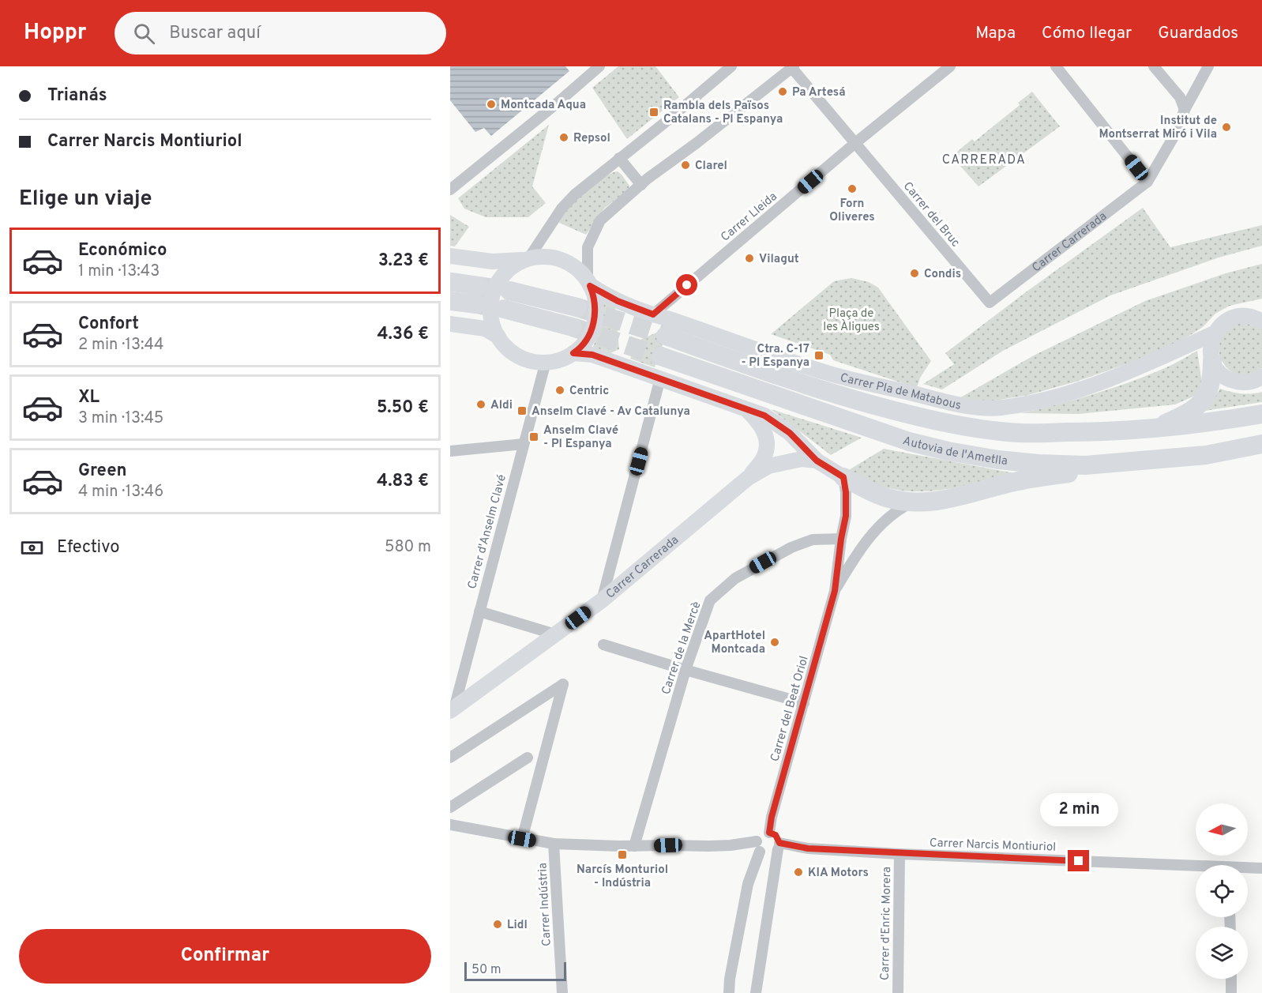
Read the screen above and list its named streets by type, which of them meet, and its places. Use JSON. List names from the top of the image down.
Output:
{
  "streets": {
    "highway": ["Autovia de l'Ametlla"],
    "main road": ["Carrer Carrerada", "Carrer Pla de Matabous"],
    "street": [
      "Carrer del Bruc",
      "Carrer Lleida",
      "Carrer d'Anselm Clavé",
      "Carrer de la Mercè",
      "Carrer del Beat Oriol",
      "Carrer Narcis Montiuriol",
      "Carrer Indústria",
      "Carrer d'Enric Morera"
    ]
  },
  "crossings": [
    ["Carrer del Bruc", "Carrer Lleida"],
    ["Carrer del Bruc", "Carrer Carrerada"],
    ["Carrer Lleida", "Carrer Pla de Matabous"],
    ["Carrer Carrerada", "Carrer d'Anselm Clavé"],
    ["Carrer Pla de Matabous", "Carrer d'Anselm Clavé"],
    ["Carrer de la Mercè", "Carrer del Beat Oriol"],
    ["Carrer del Beat Oriol", "Carrer Narcis Montiuriol"],
    ["Carrer Narcis Montiuriol", "Carrer d'Enric Morera"]
  ],
  "districts": ["CARRERADA"],
  "parks": ["Plaça de les Àligues"],
  "places": {
    "other": [
      "Pa Artesá",
      "Montcada Aqua",
      "Institut de Montserrat Miró i Vila",
      "Repsol",
      "Clarel",
      "Forn Oliveres",
      "Vilagut",
      "Condis",
      "Centric",
      "Aldi",
      "ApartHotel Montcada",
      "KIA Motors",
      "Lidl"
    ],
    "transit": [
      "Rambla dels Països Catalans - Pl Espanya",
      "Ctra. C-17 - Pl Espanya",
      "Anselm Clavé - Av Catalunya",
      "Anselm Clavé - Pl Espanya",
      "Narcís Monturiol - Indústria"
    ]
  },
  "scale_bar": "50 m",
  "north": "left",
  "page": {
    "header": "Hoppr",
    "search": "Buscar aquí",
    "nav": ["Mapa", "Cómo llegar", "Guardados"],
    "banner": ["Triana´s", "Carrer Narcis Montiuriol"],
    "heading": "Elige un viaje",
    "list": [
      {
        "name": "Económico",
        "note": "1 min · 13:43",
        "value": "3.23 €"
      },
      {
        "name": "Confort",
        "note": "2 min · 13:44",
        "value": "4.36 €"
      },
      {
        "name": "XL",
        "note": "3 min · 13:45",
        "value": "5.50 €"
      },
      {
        "name": "Green",
        "note": "4 min · 13:46",
        "value": "4.83 €"
      }
    ],
    "pay": ["Efectivo", "580 m"],
    "bubble": "2 min",
    "buttons": "Confirmar",
    "scale": "50 m"
  }
}
